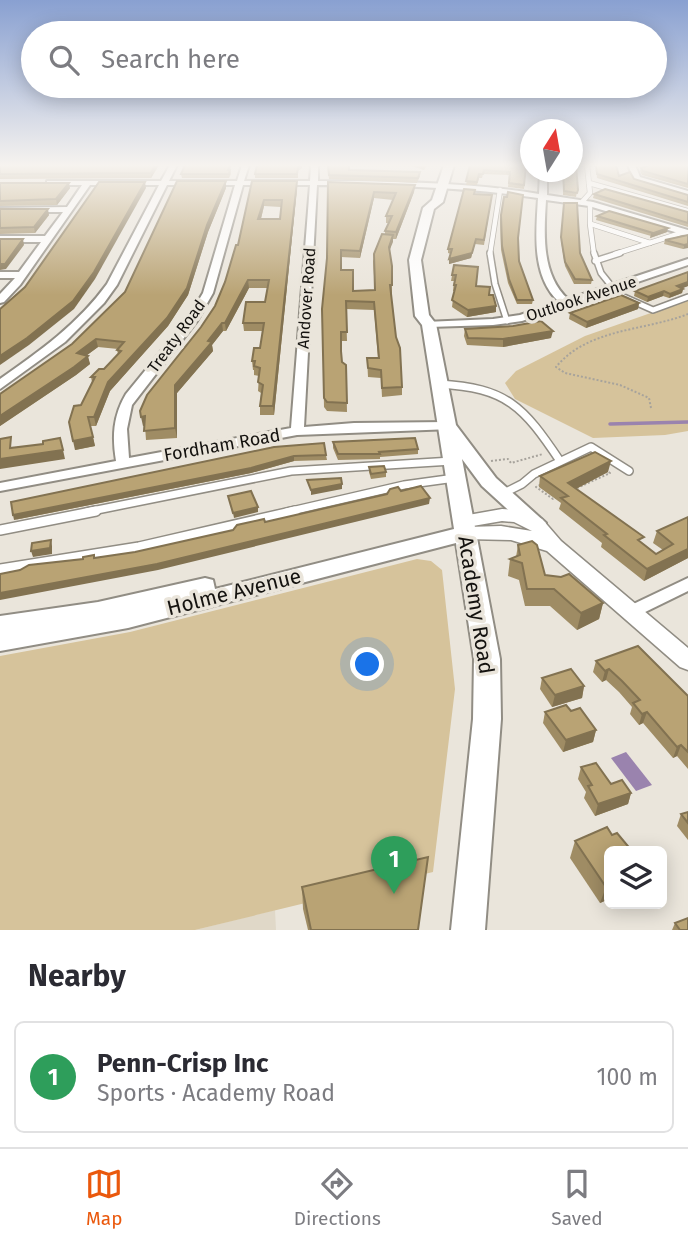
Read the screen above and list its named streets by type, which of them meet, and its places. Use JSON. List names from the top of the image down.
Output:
{
  "streets": {
    "main road": ["Holme Avenue", "Academy Road"],
    "street": [
      "Andover Road",
      "Outlook Avenue",
      "Treaty Road",
      "Fordham Road"
    ]
  },
  "crossings": [
    ["Andover Road", "Fordham Road"],
    ["Outlook Avenue", "Academy Road"],
    ["Treaty Road", "Fordham Road"],
    ["Fordham Road", "Academy Road"],
    ["Holme Avenue", "Academy Road"]
  ],
  "north": "top",
  "page": {
    "search": "Search here",
    "pins": "1",
    "heading": "Nearby",
    "list": [
      {
        "mark": "1",
        "name": "Penn-Crisp Inc",
        "note": "Sports · Academy Road",
        "value": "100 m"
      }
    ],
    "nav": ["Map", "Directions", "Saved"]
  }
}
